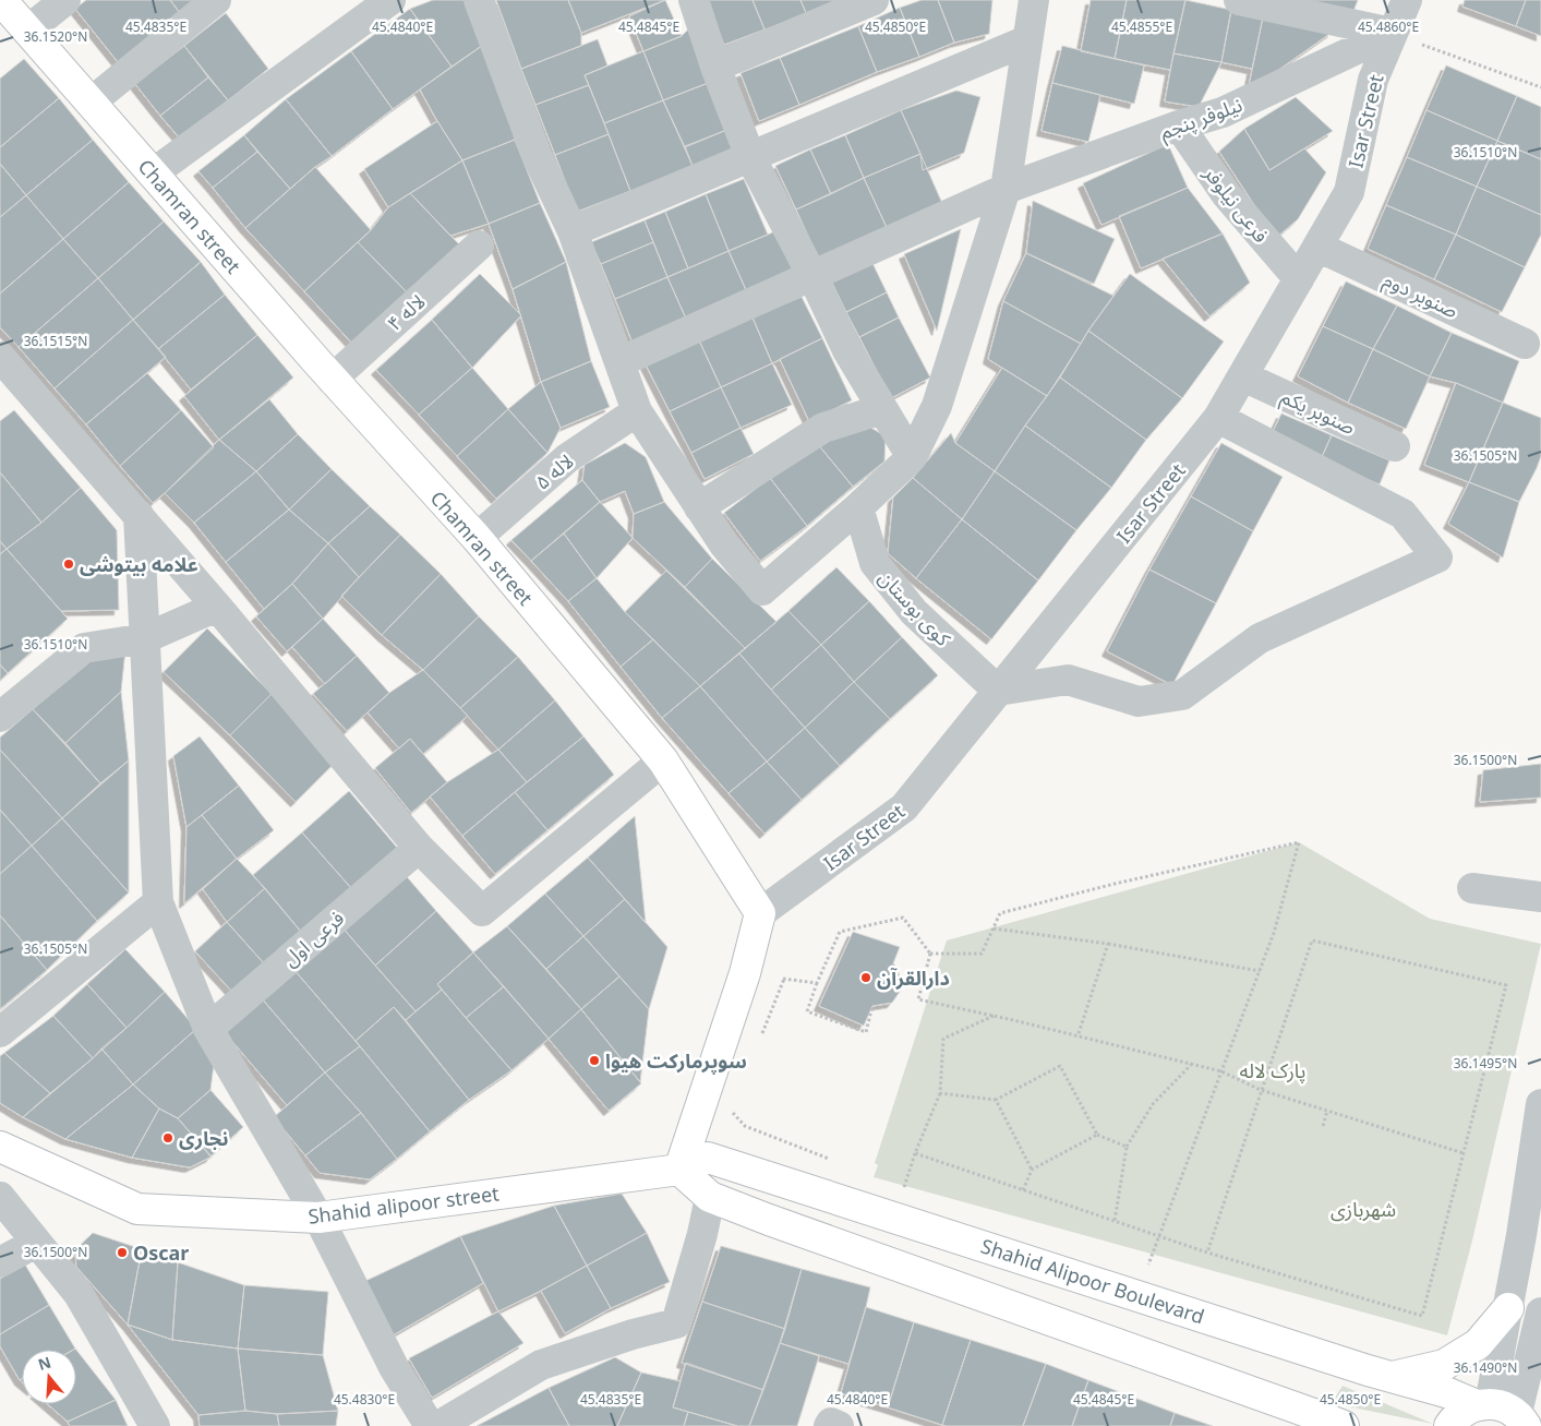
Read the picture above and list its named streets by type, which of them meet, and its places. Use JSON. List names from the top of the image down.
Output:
{
  "streets": {
    "main road": ["Chamran street", "Shahid alipoor street", "Shahid Alipoor Boulevard"],
    "street": [
      "نیلوفر پنجم",
      "Isar Street",
      "فرعی نیلوفر",
      "صنوبر دوم",
      "لاله ۴",
      "صنوبر یکم",
      "لاله ۵",
      "کوی بوستان",
      "فرعی اول"
    ]
  },
  "crossings": [
    ["نیلوفر پنجم", "Isar Street"],
    ["نیلوفر پنجم", "فرعی نیلوفر"],
    ["Isar Street", "فرعی نیلوفر"],
    ["Isar Street", "Chamran street"],
    ["Isar Street", "صنوبر دوم"],
    ["Isar Street", "صنوبر یکم"],
    ["Isar Street", "کوی بوستان"],
    ["Chamran street", "لاله ۴"],
    ["Chamran street", "لاله ۵"],
    ["Shahid alipoor street", "Shahid Alipoor Boulevard"]
  ],
  "parks": ["پارک لاله", "شهربازی"],
  "places": [
    "علامه بیتوشی",
    "دارالقرآن",
    "سوپرمارکت هیوا",
    "نجاری",
    "Oscar"
  ],
  "north": "top",
  "coordinates": [
    "45.4835°E",
    "45.4840°E",
    "45.4845°E",
    "45.4850°E",
    "45.4855°E",
    "45.4860°E",
    "36.1520°N",
    "36.1510°N",
    "36.1515°N",
    "36.1505°N",
    "36.1500°N",
    "36.1495°N",
    "36.1490°N",
    "45.4830°E"
  ]
}
